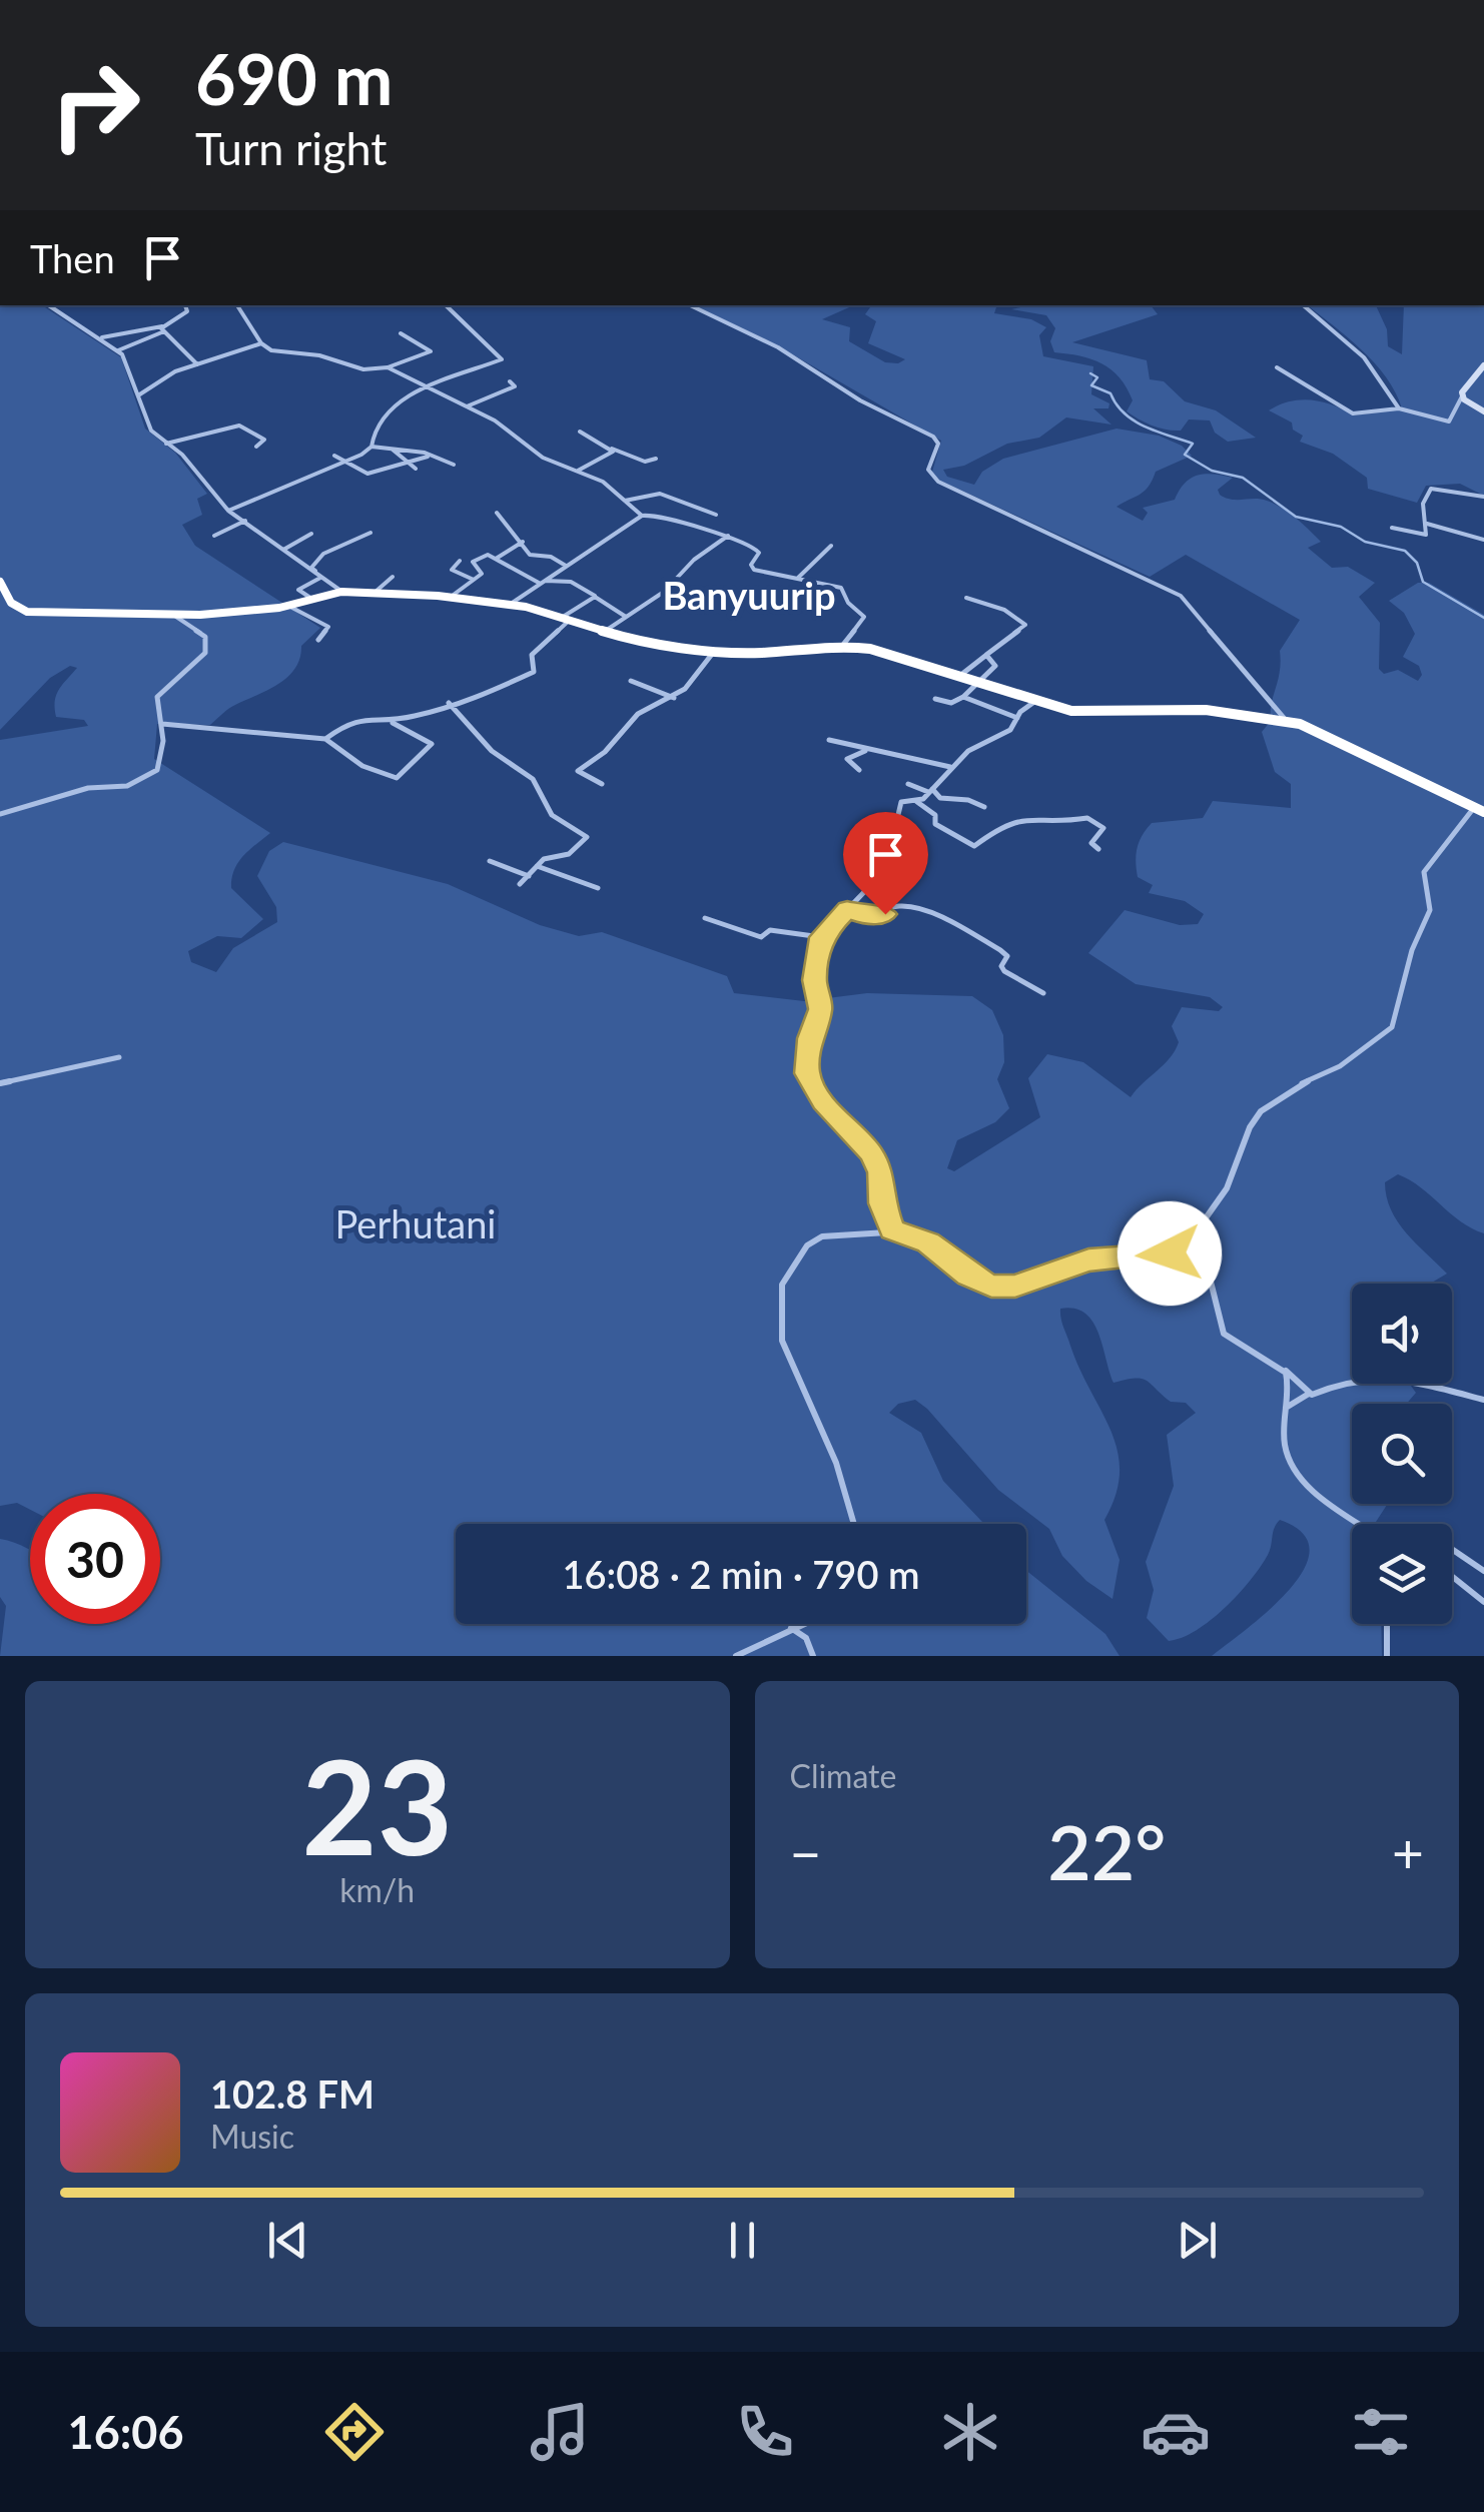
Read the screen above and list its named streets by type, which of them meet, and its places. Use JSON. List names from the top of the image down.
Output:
{
  "districts": ["Banyuurip"],
  "parks": ["Perhutani"],
  "page": {
    "turn": ["690 m", "Turn right"],
    "then": "Then",
    "limit": "30",
    "trip": "16:08 · 2 min · 790 m",
    "tile": [
      ["23", "km/h"],
      "Climate"
    ],
    "heat": ["−", "22°", "+"],
    "song": ["102.8 FM", "Music"],
    "tabs": "16:06"
  }
}
